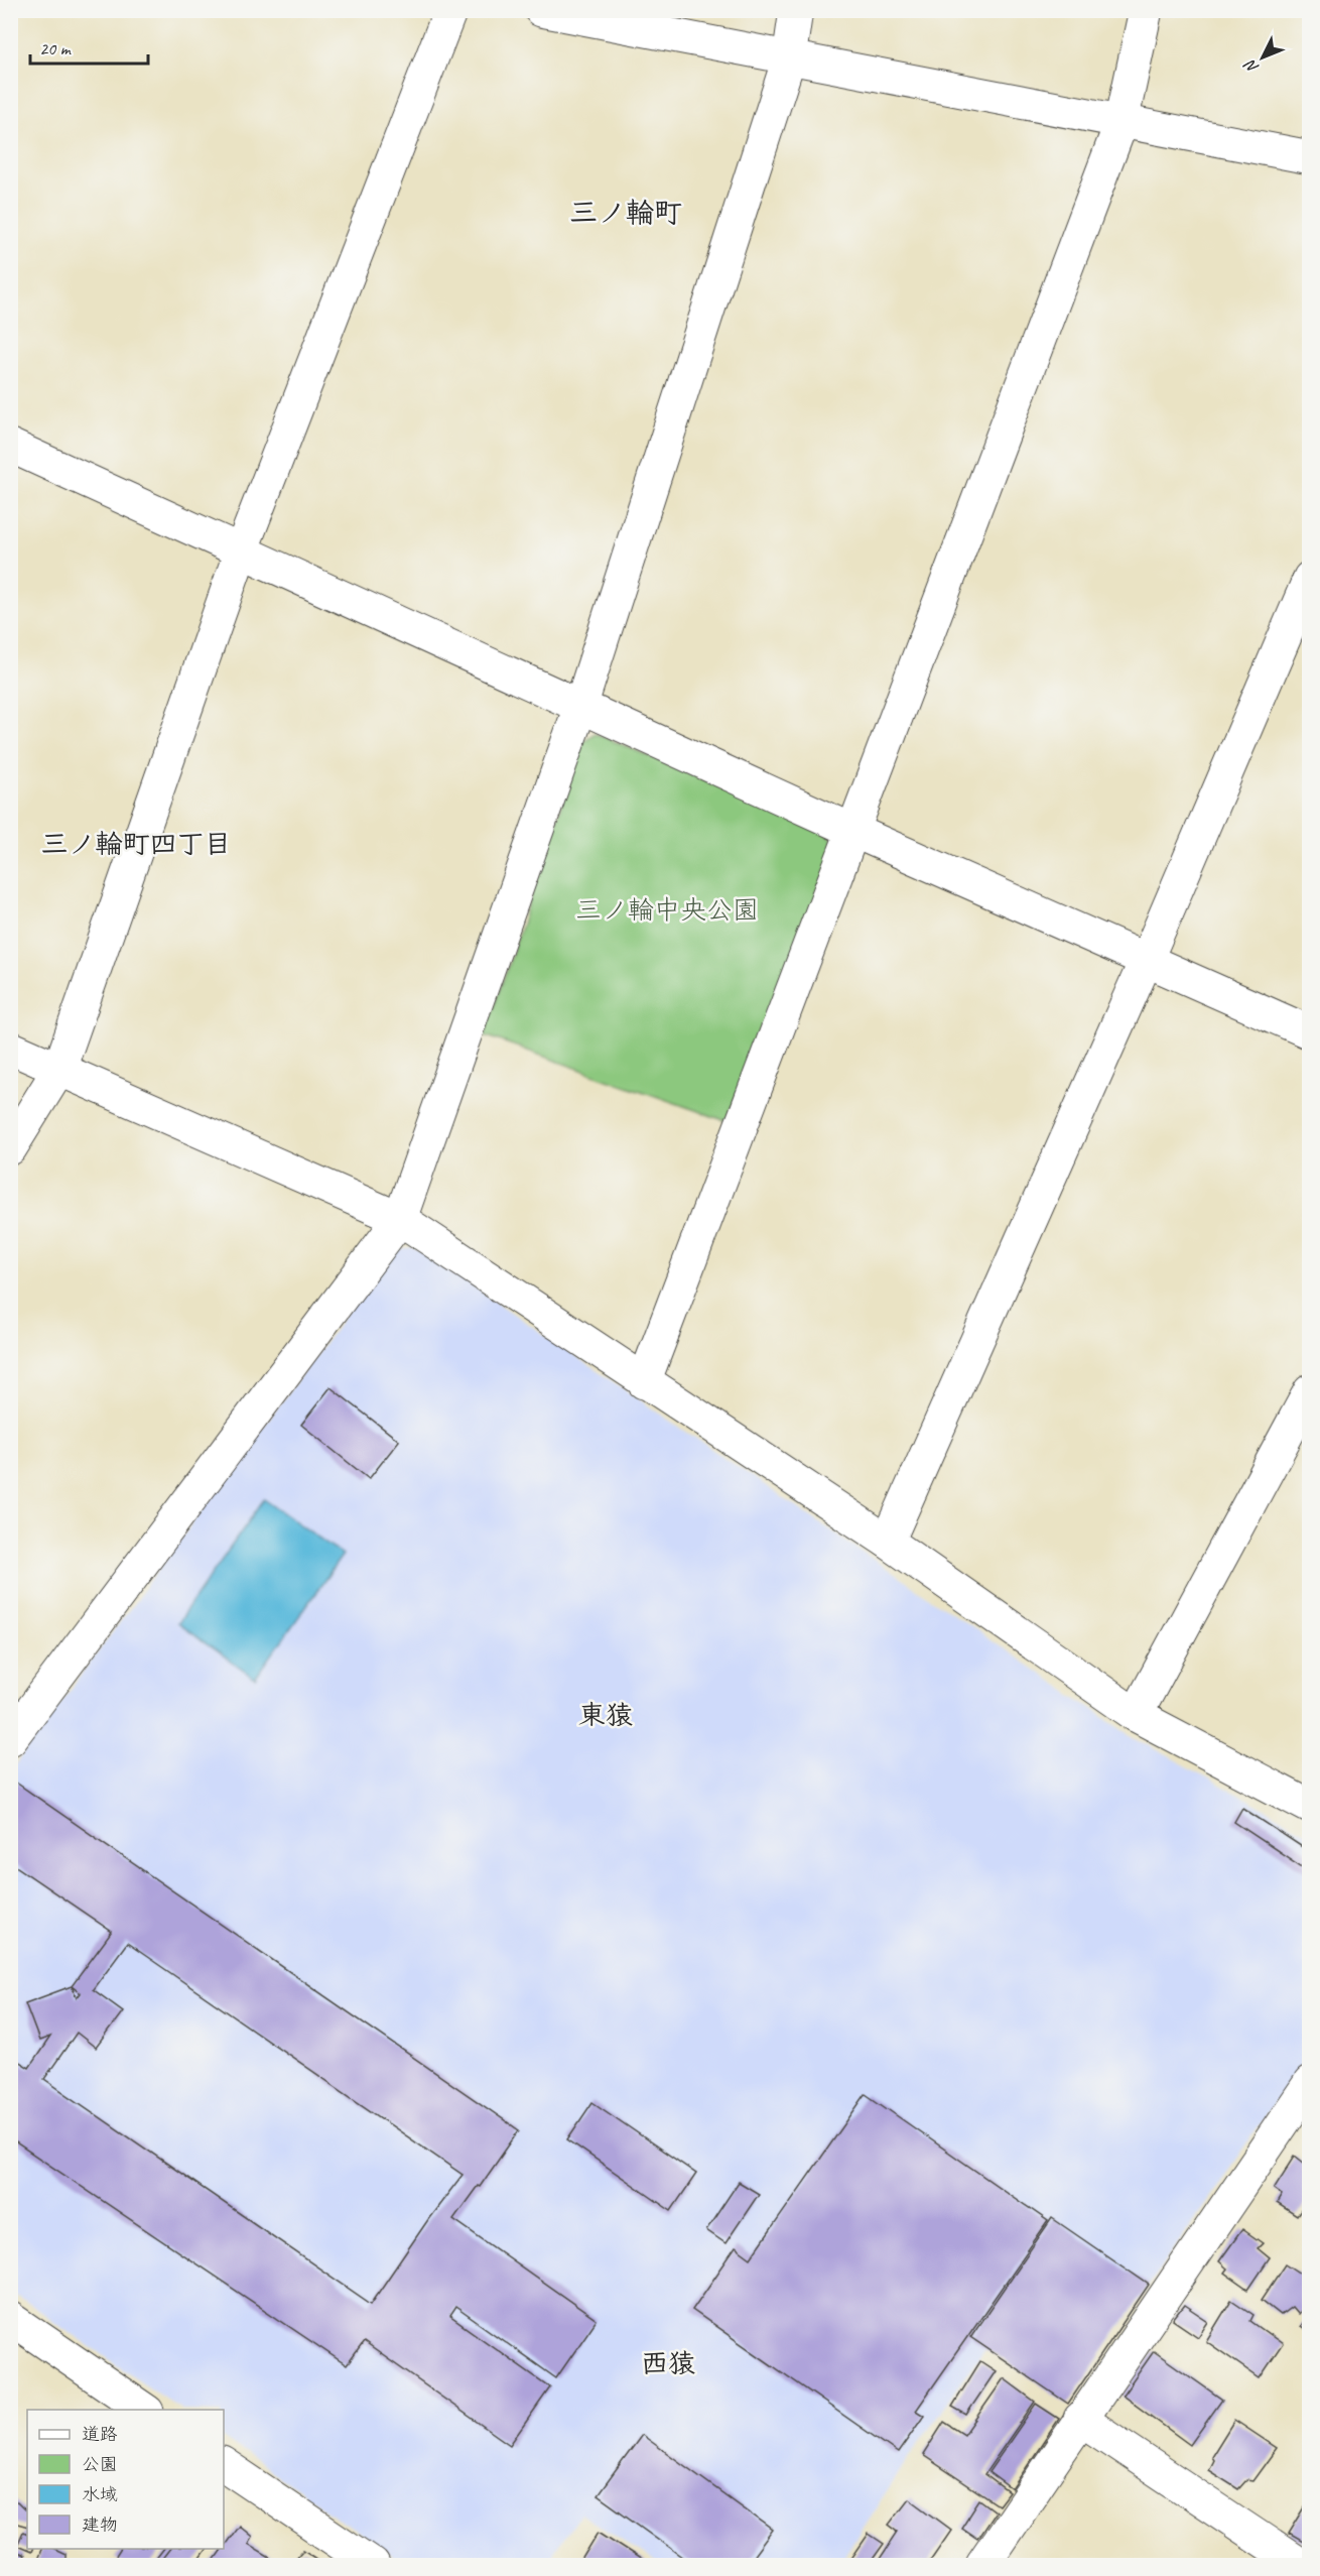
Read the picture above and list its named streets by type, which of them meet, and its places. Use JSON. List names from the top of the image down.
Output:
{
  "districts": [
    "三ノ輪町",
    "三ノ輪町四丁目",
    "東猿",
    "西猿"
  ],
  "parks": ["三ノ輪中央公園"],
  "legend": [
    "道路",
    "公園",
    "水域",
    "建物"
  ],
  "scale_bar": "20 m",
  "north": "bottom left"
}
